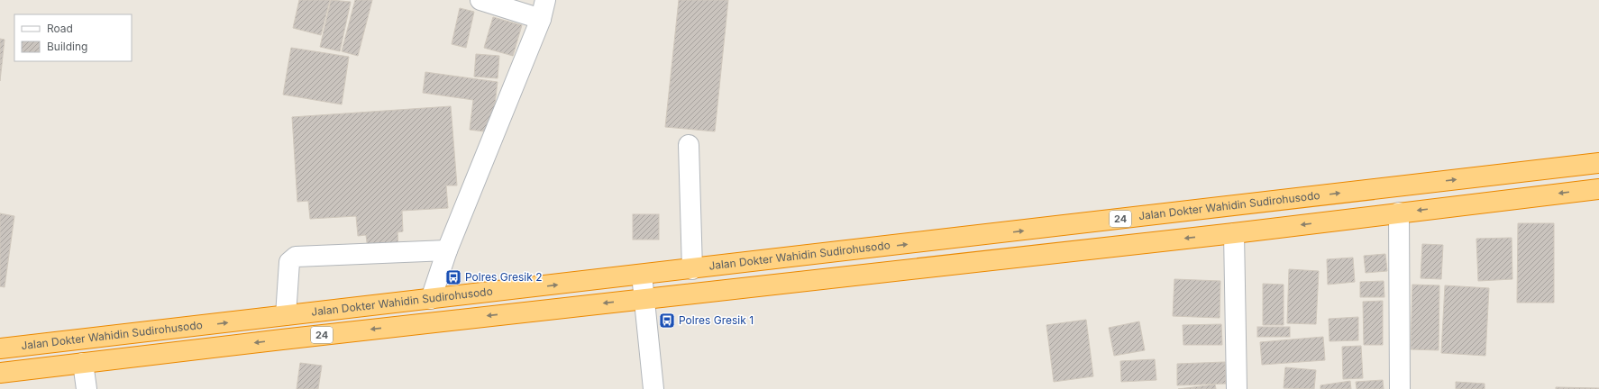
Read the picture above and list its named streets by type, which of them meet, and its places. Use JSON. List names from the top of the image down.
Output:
{
  "streets": {
    "highway": ["Jalan Dokter Wahidin Sudirohusodo", "24"]
  },
  "places": {
    "bus stop": ["Polres Gresik 2", "Polres Gresik 1"]
  },
  "legend": ["Road", "Building"]
}
